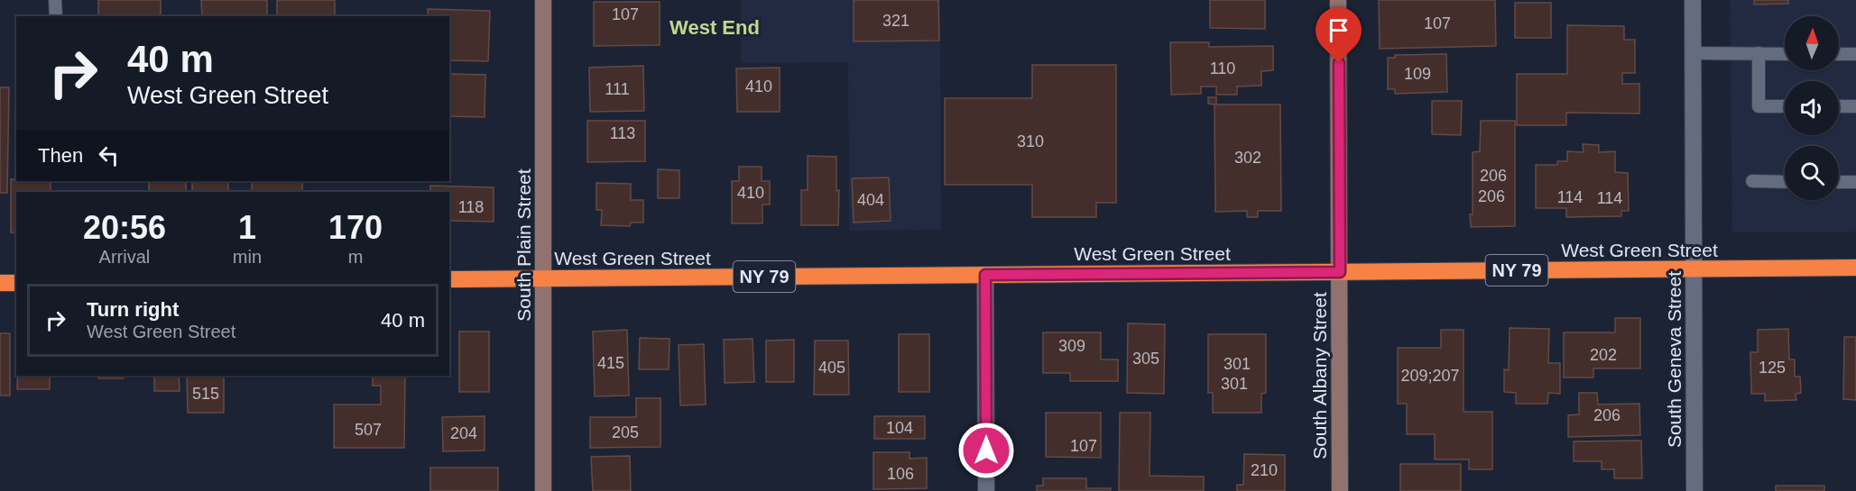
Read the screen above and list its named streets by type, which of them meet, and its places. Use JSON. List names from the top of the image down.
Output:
{
  "streets": {
    "highway": ["West Green Street", "NY 79"],
    "street": ["South Plain Street", "South Geneva Street", "South Albany Street"]
  },
  "crossings": [
    ["South Plain Street", "West Green Street"],
    ["West Green Street", "South Geneva Street"],
    ["West Green Street", "South Albany Street"]
  ],
  "districts": ["West End"],
  "house_numbers": [
    "107",
    "321",
    "107",
    "110",
    "109",
    "410",
    "111",
    "113",
    "310",
    "302",
    "206",
    "410",
    "206",
    "114",
    "114",
    "404",
    "118",
    "309",
    "202",
    "305",
    "415",
    "301",
    "405",
    "125",
    "209;207",
    "301",
    "515",
    "206",
    "104",
    "507",
    "205",
    "204",
    "107",
    "210",
    "106"
  ],
  "north": "top",
  "page": {
    "turn": ["40 m", "West Green Street"],
    "then": "Then",
    "eta": [
      "20:56",
      "Arrival",
      "1",
      "min",
      "170",
      "m"
    ],
    "list": [
      {
        "name": "Turn right",
        "note": "West Green Street",
        "value": "40 m"
      }
    ]
  }
}
